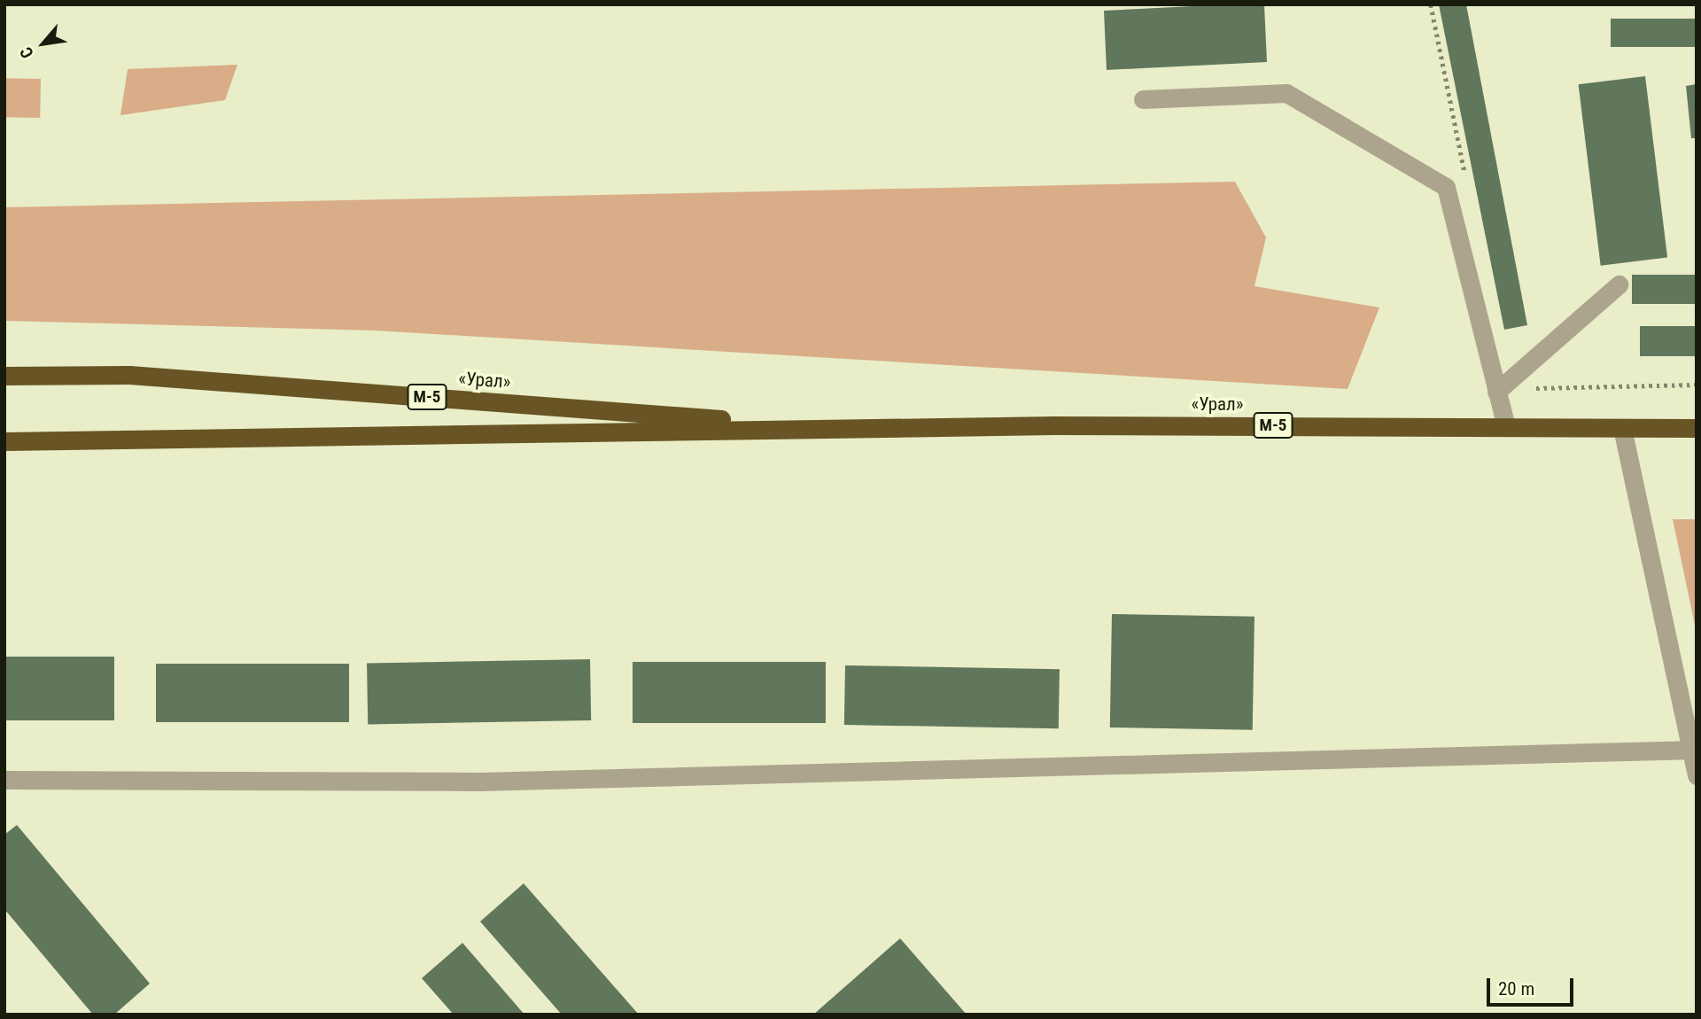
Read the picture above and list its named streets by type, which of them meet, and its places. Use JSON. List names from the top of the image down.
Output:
{
  "streets": {
    "highway": ["«Урал»", "М-5"]
  },
  "scale_bar": "20 m",
  "north": "bottom left"
}
